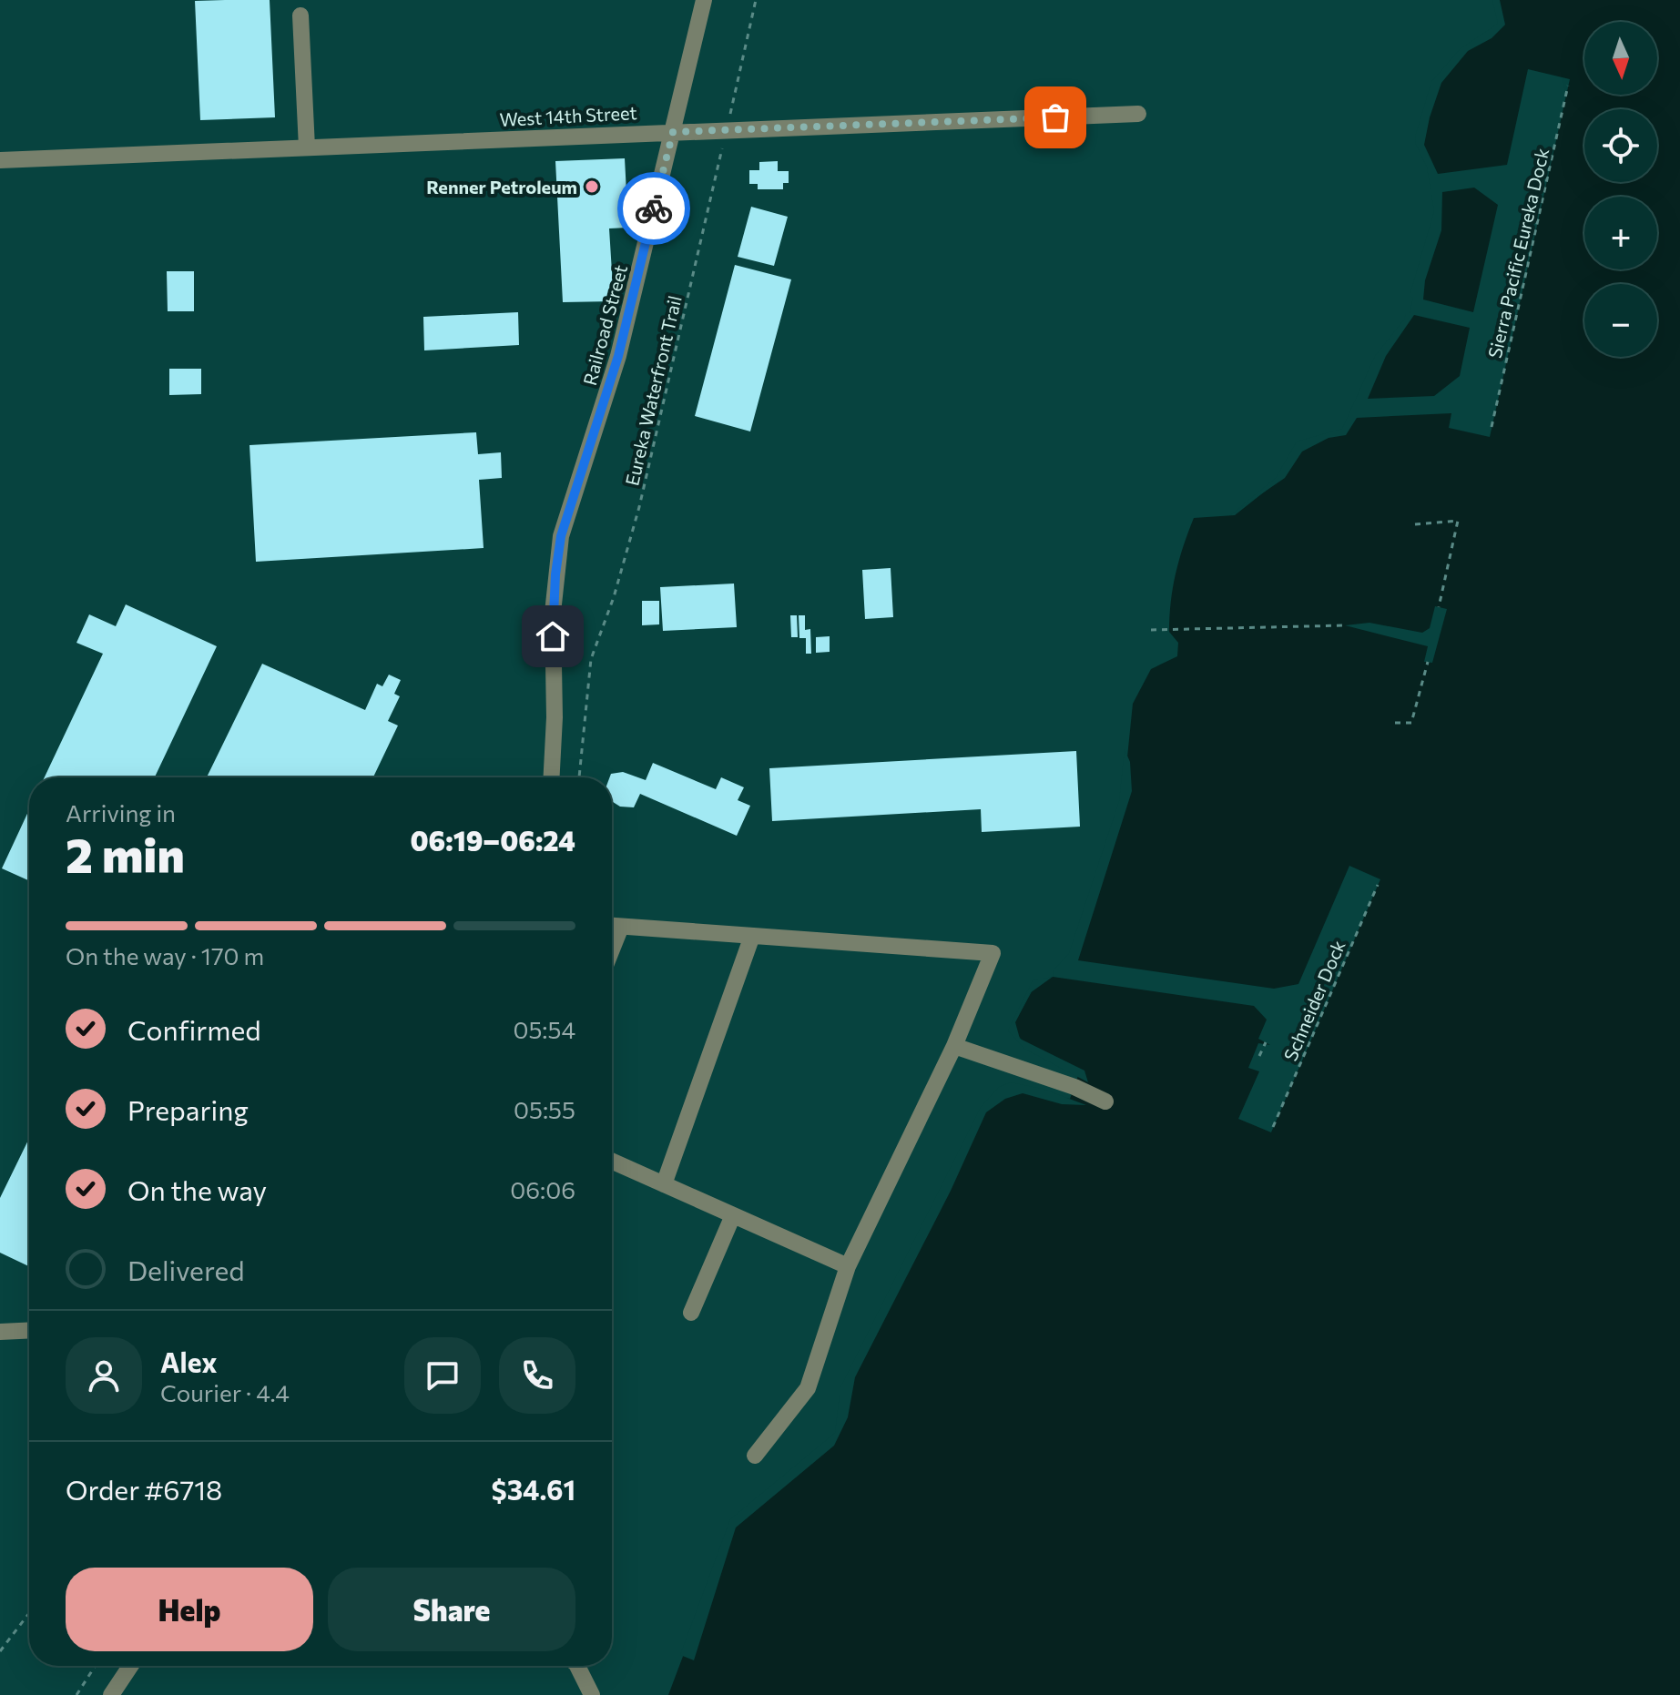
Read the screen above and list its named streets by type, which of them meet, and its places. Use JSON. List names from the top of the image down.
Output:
{
  "streets": {
    "street": ["West 14th Street", "Railroad Street"],
    "path": ["Sierra Pacific Eureka Dock", "Eureka Waterfront Trail", "Schneider Dock"]
  },
  "crossings": [
    ["West 14th Street", "Railroad Street"],
    ["West 14th Street", "Eureka Waterfront Trail"]
  ],
  "places": ["Renner Petroleum"],
  "north": "bottom",
  "page": {
    "map_buttons": ["+", "−"],
    "heading": ["2 min", "Arriving in", "06:19–06:24"],
    "panel": [
      "Alex",
      "Courier · 4.4",
      "Order #6718",
      "$34.61"
    ],
    "bar": "On the way · 170 m",
    "list": [
      ["Confirmed", "05:54"],
      ["Preparing", "05:55"],
      ["On the way", "06:06"],
      "Delivered"
    ],
    "buttons": ["Help", "Share"]
  }
}
